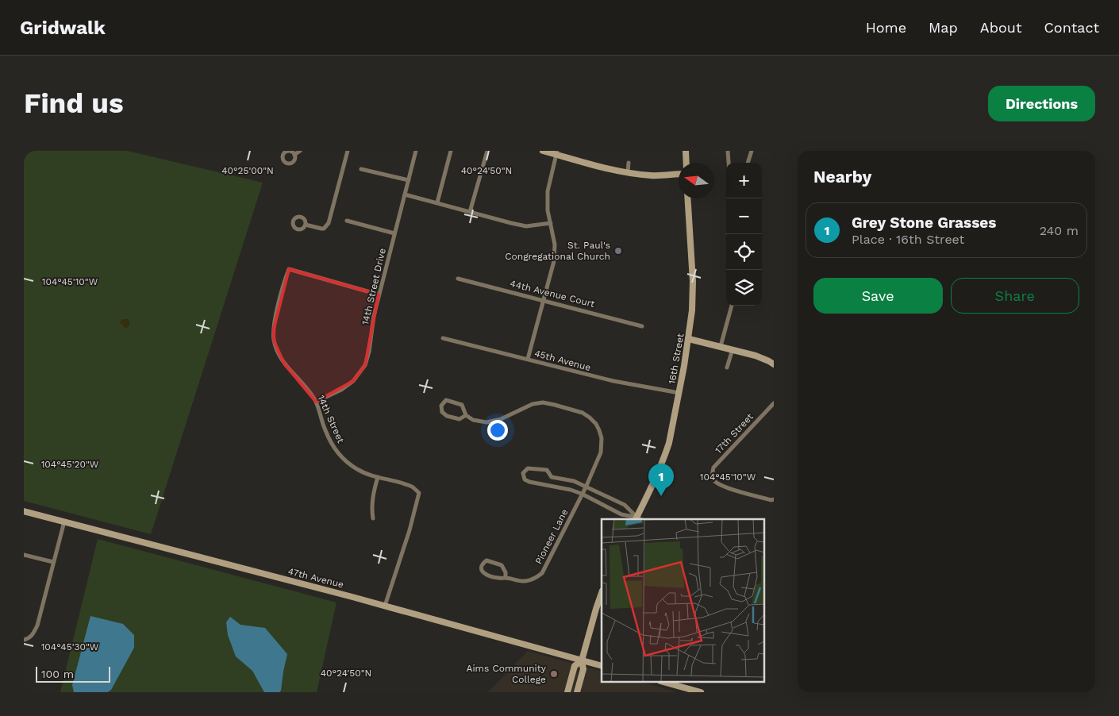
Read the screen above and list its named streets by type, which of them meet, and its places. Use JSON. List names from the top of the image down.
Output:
{
  "streets": {
    "main road": ["16th Street", "47th Avenue"],
    "street": [
      "14th Street Drive",
      "44th Avenue Court",
      "45th Avenue",
      "14th Street",
      "17th Street",
      "Pioneer Lane"
    ]
  },
  "crossings": [
    ["14th Street Drive", "14th Street"],
    ["16th Street", "45th Avenue"],
    ["14th Street", "47th Avenue"]
  ],
  "places": ["St. Paul's Congregational Church", "Aims Community College"],
  "scale_bar": "100 m",
  "north": "left",
  "page": {
    "header": "Gridwalk",
    "nav": [
      "Home",
      "Map",
      "About",
      "Contact"
    ],
    "buttons": [
      "Directions",
      ["Save", "Share"]
    ],
    "title": "Find us",
    "heading": "Nearby",
    "map_buttons": ["+", "−"],
    "list": [
      {
        "mark": "1",
        "name": "Grey Stone Grasses",
        "note": "Place · 16th Street",
        "value": "240 m"
      }
    ],
    "pins": "1",
    "scale": "100 m"
  },
  "coordinates": [
    "40°25'00\"N",
    "40°24'50\"N",
    "104°45'10\"W",
    "104°45'20\"W",
    "104°45'30\"W"
  ]
}
